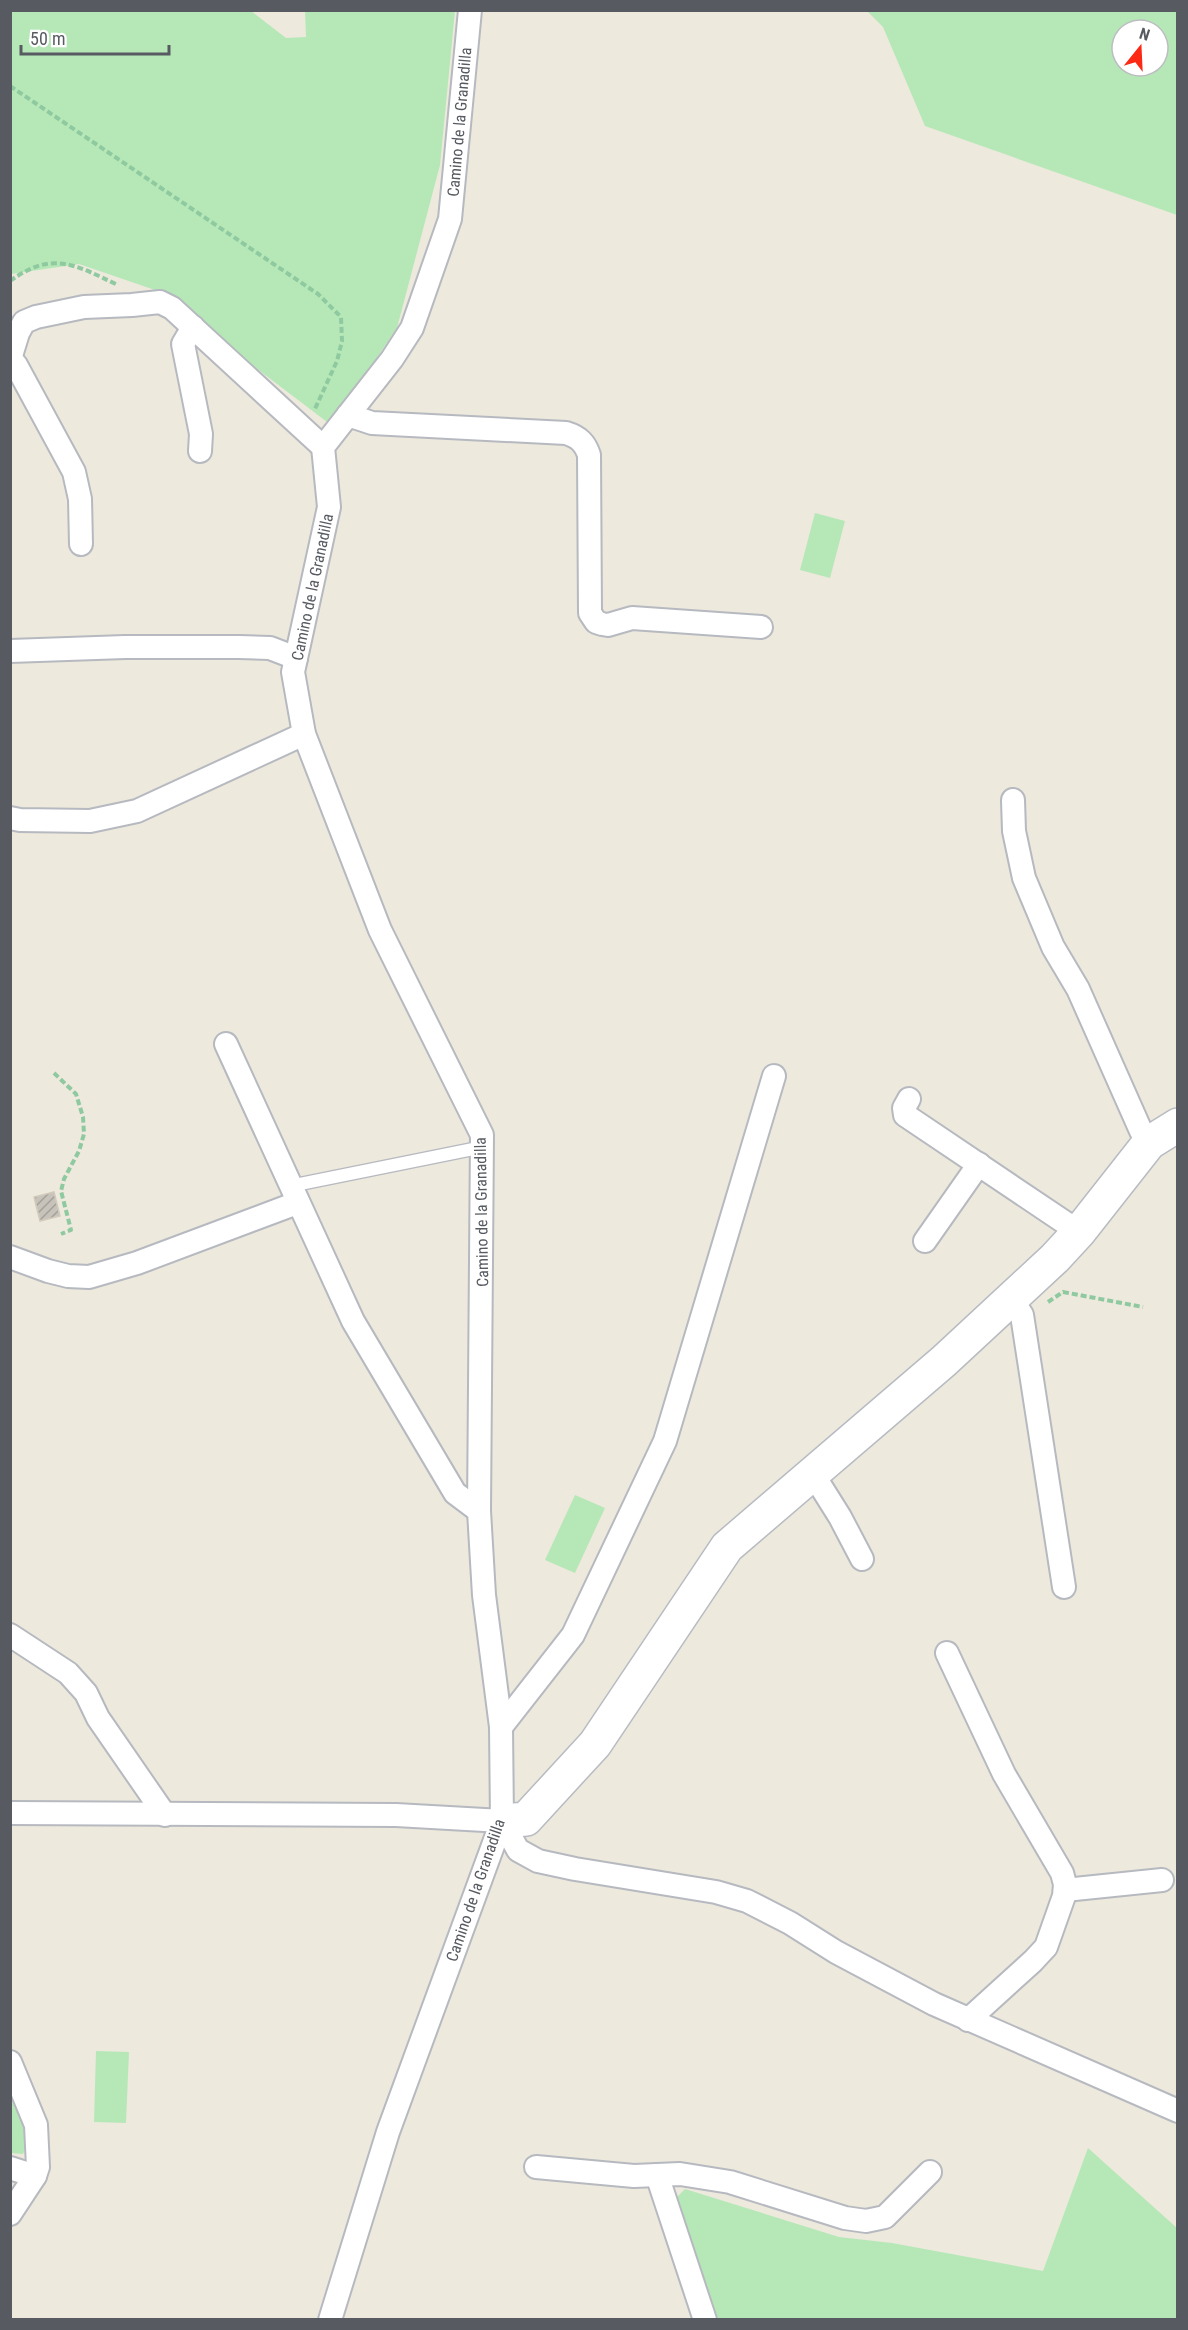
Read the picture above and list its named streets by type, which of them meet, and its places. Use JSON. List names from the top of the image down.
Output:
{
  "streets": {
    "street": ["Camino de la Granadilla"]
  },
  "scale_bar": "50 m",
  "north": "top"
}
